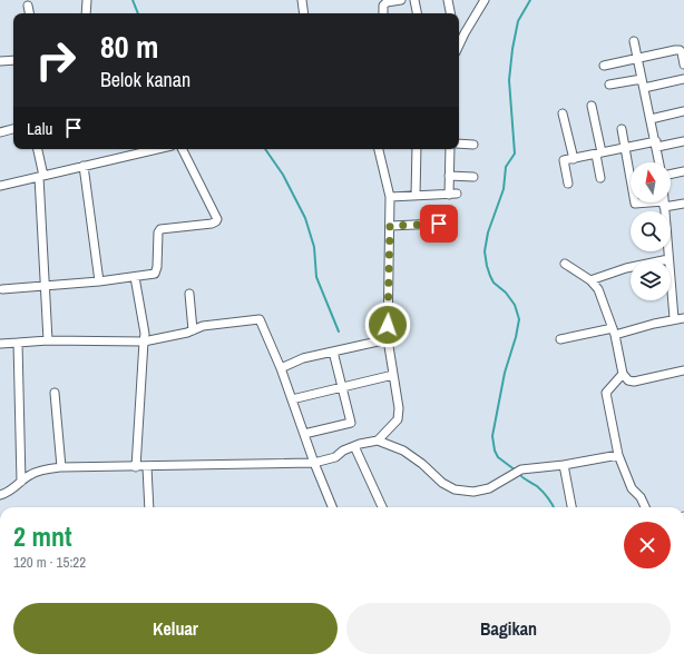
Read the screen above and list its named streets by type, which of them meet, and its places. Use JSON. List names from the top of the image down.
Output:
{
  "north": "top",
  "page": {
    "turn": ["80 m", "Belok kanan"],
    "then": "Lalu",
    "heading": ["2 mnt", "120 m · 15:22"],
    "buttons": ["Keluar", "Bagikan"]
  }
}
